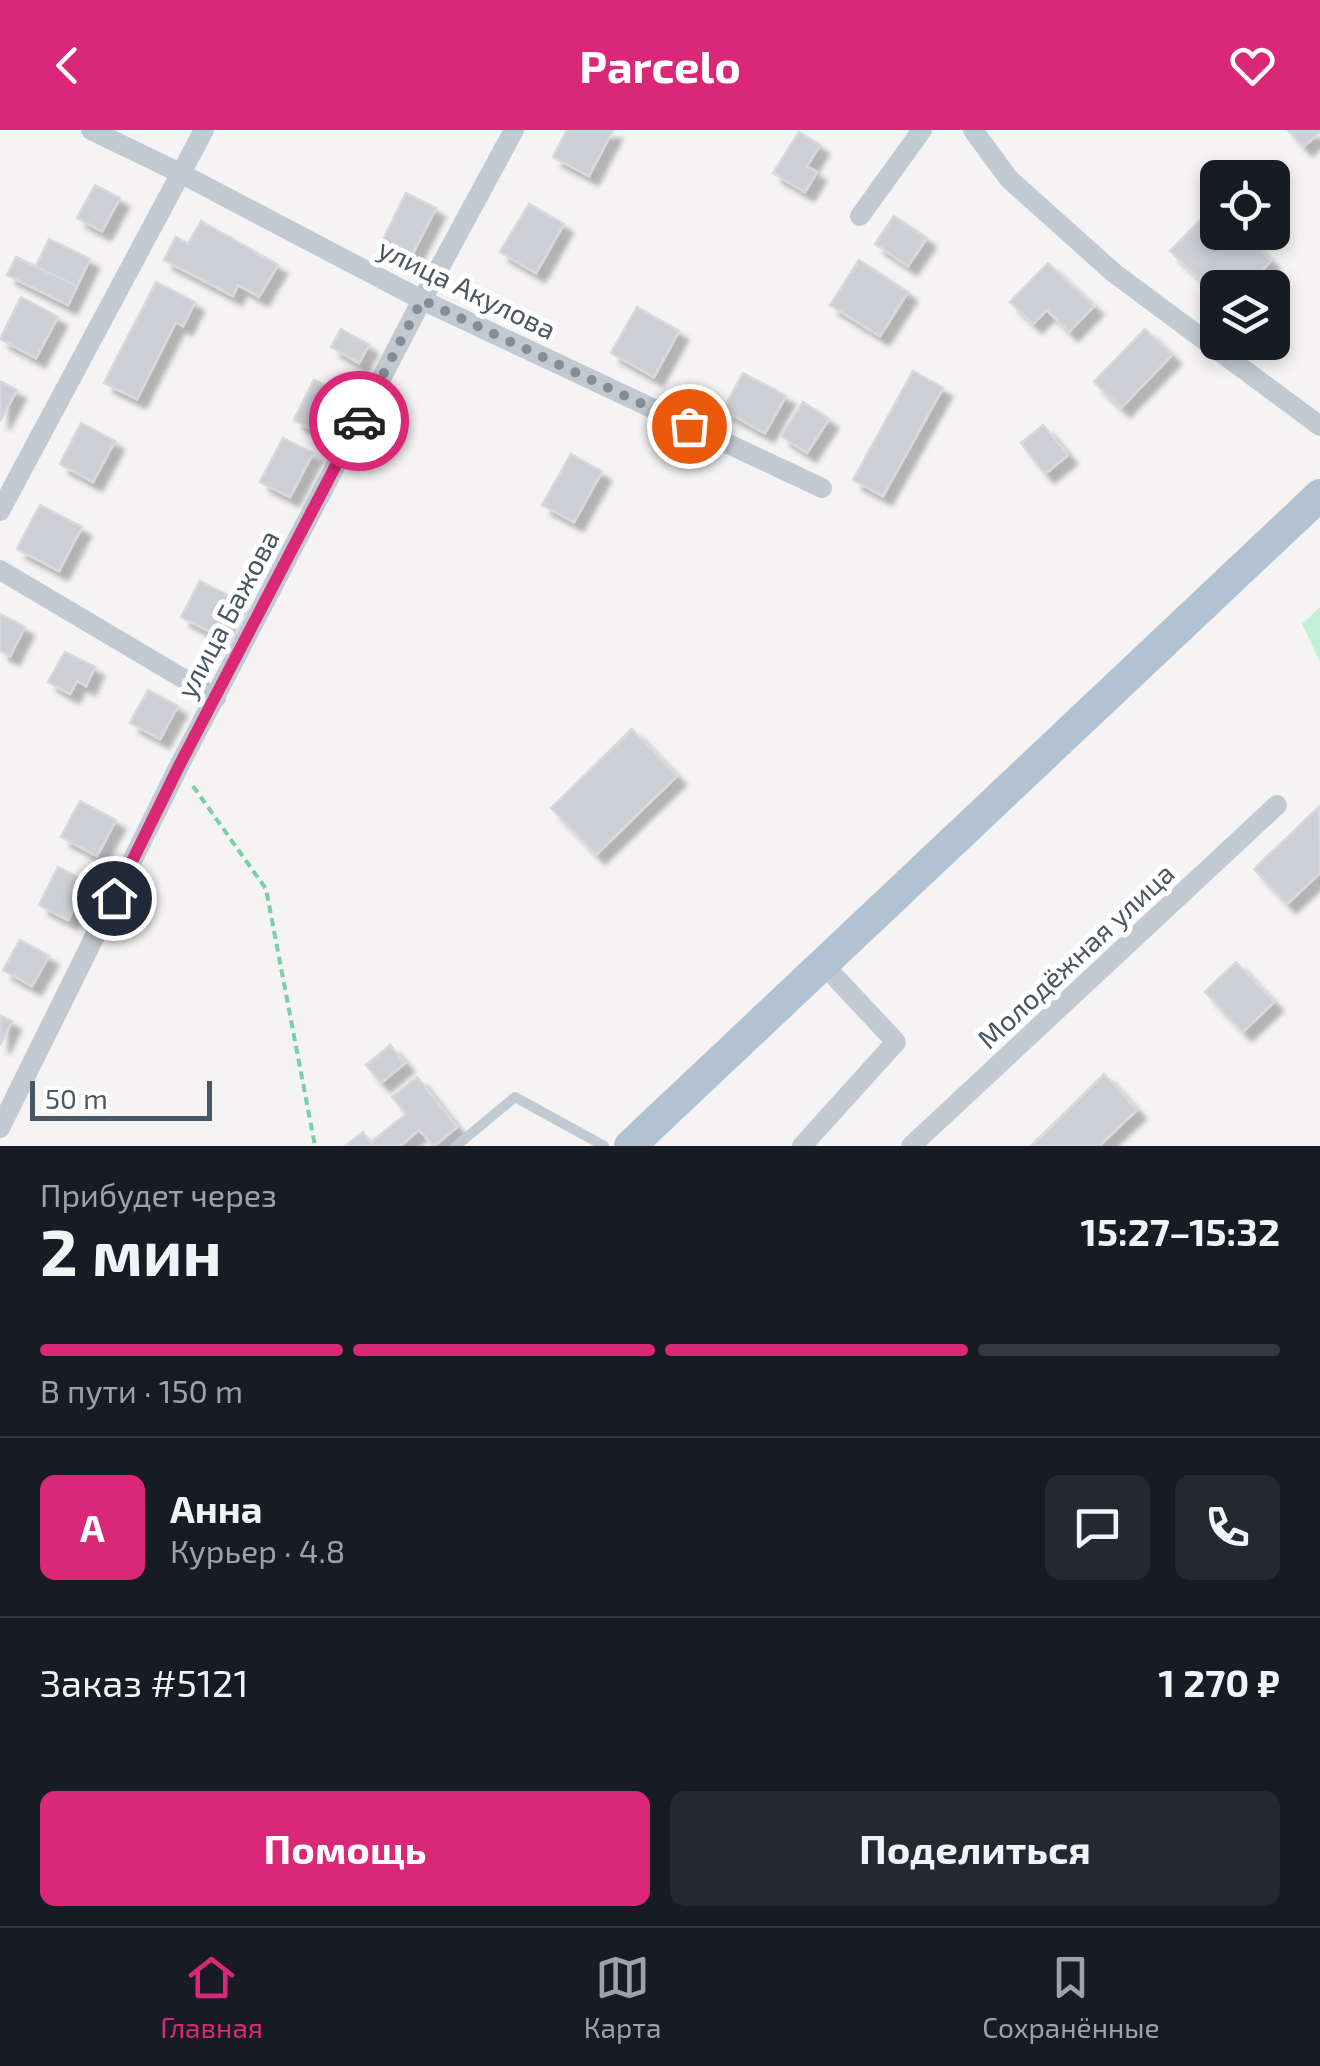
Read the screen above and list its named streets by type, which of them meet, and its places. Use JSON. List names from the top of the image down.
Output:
{
  "streets": {
    "street": ["улица Акулова", "улица Бажова", "Молодёжная улица"]
  },
  "crossings": [
    ["улица Акулова", "улица Бажова"]
  ],
  "scale_bar": "50 m",
  "page": {
    "header": "Parcelo",
    "scale": "50 m",
    "heading": ["2 мин", "Прибудет через", "15:27–15:32"],
    "panel": [
      "Анна",
      "Курьер · 4.8",
      "Заказ #5121",
      "1 270 ₽"
    ],
    "bar": "В пути · 150 m",
    "round": "А",
    "buttons": ["Помощь", "Поделиться"],
    "tabs": ["Главная", "Карта", "Сохранённые"]
  }
}
